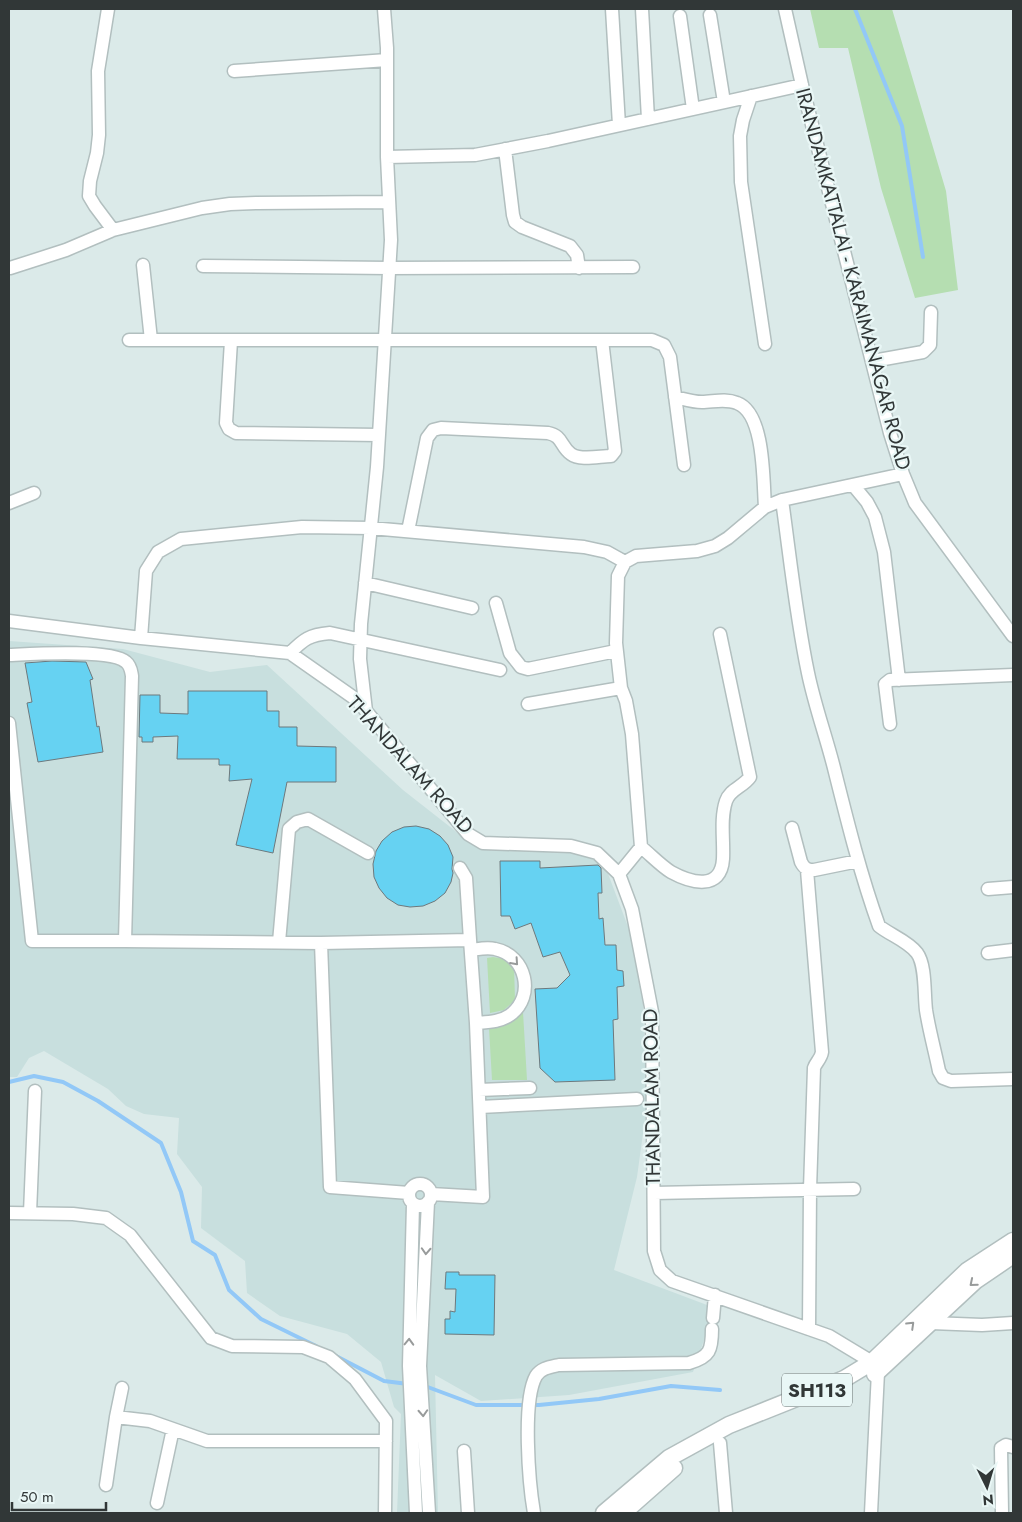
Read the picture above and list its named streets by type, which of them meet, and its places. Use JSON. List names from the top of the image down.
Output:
{
  "streets": {
    "main road": ["SH113"],
    "street": ["IRANDAMKATTALAI - KARAIMANAGAR ROAD", "THANDALAM ROAD"]
  },
  "crossings": [
    ["THANDALAM ROAD", "SH113"]
  ],
  "scale_bar": "50 m",
  "north": "bottom"
}
